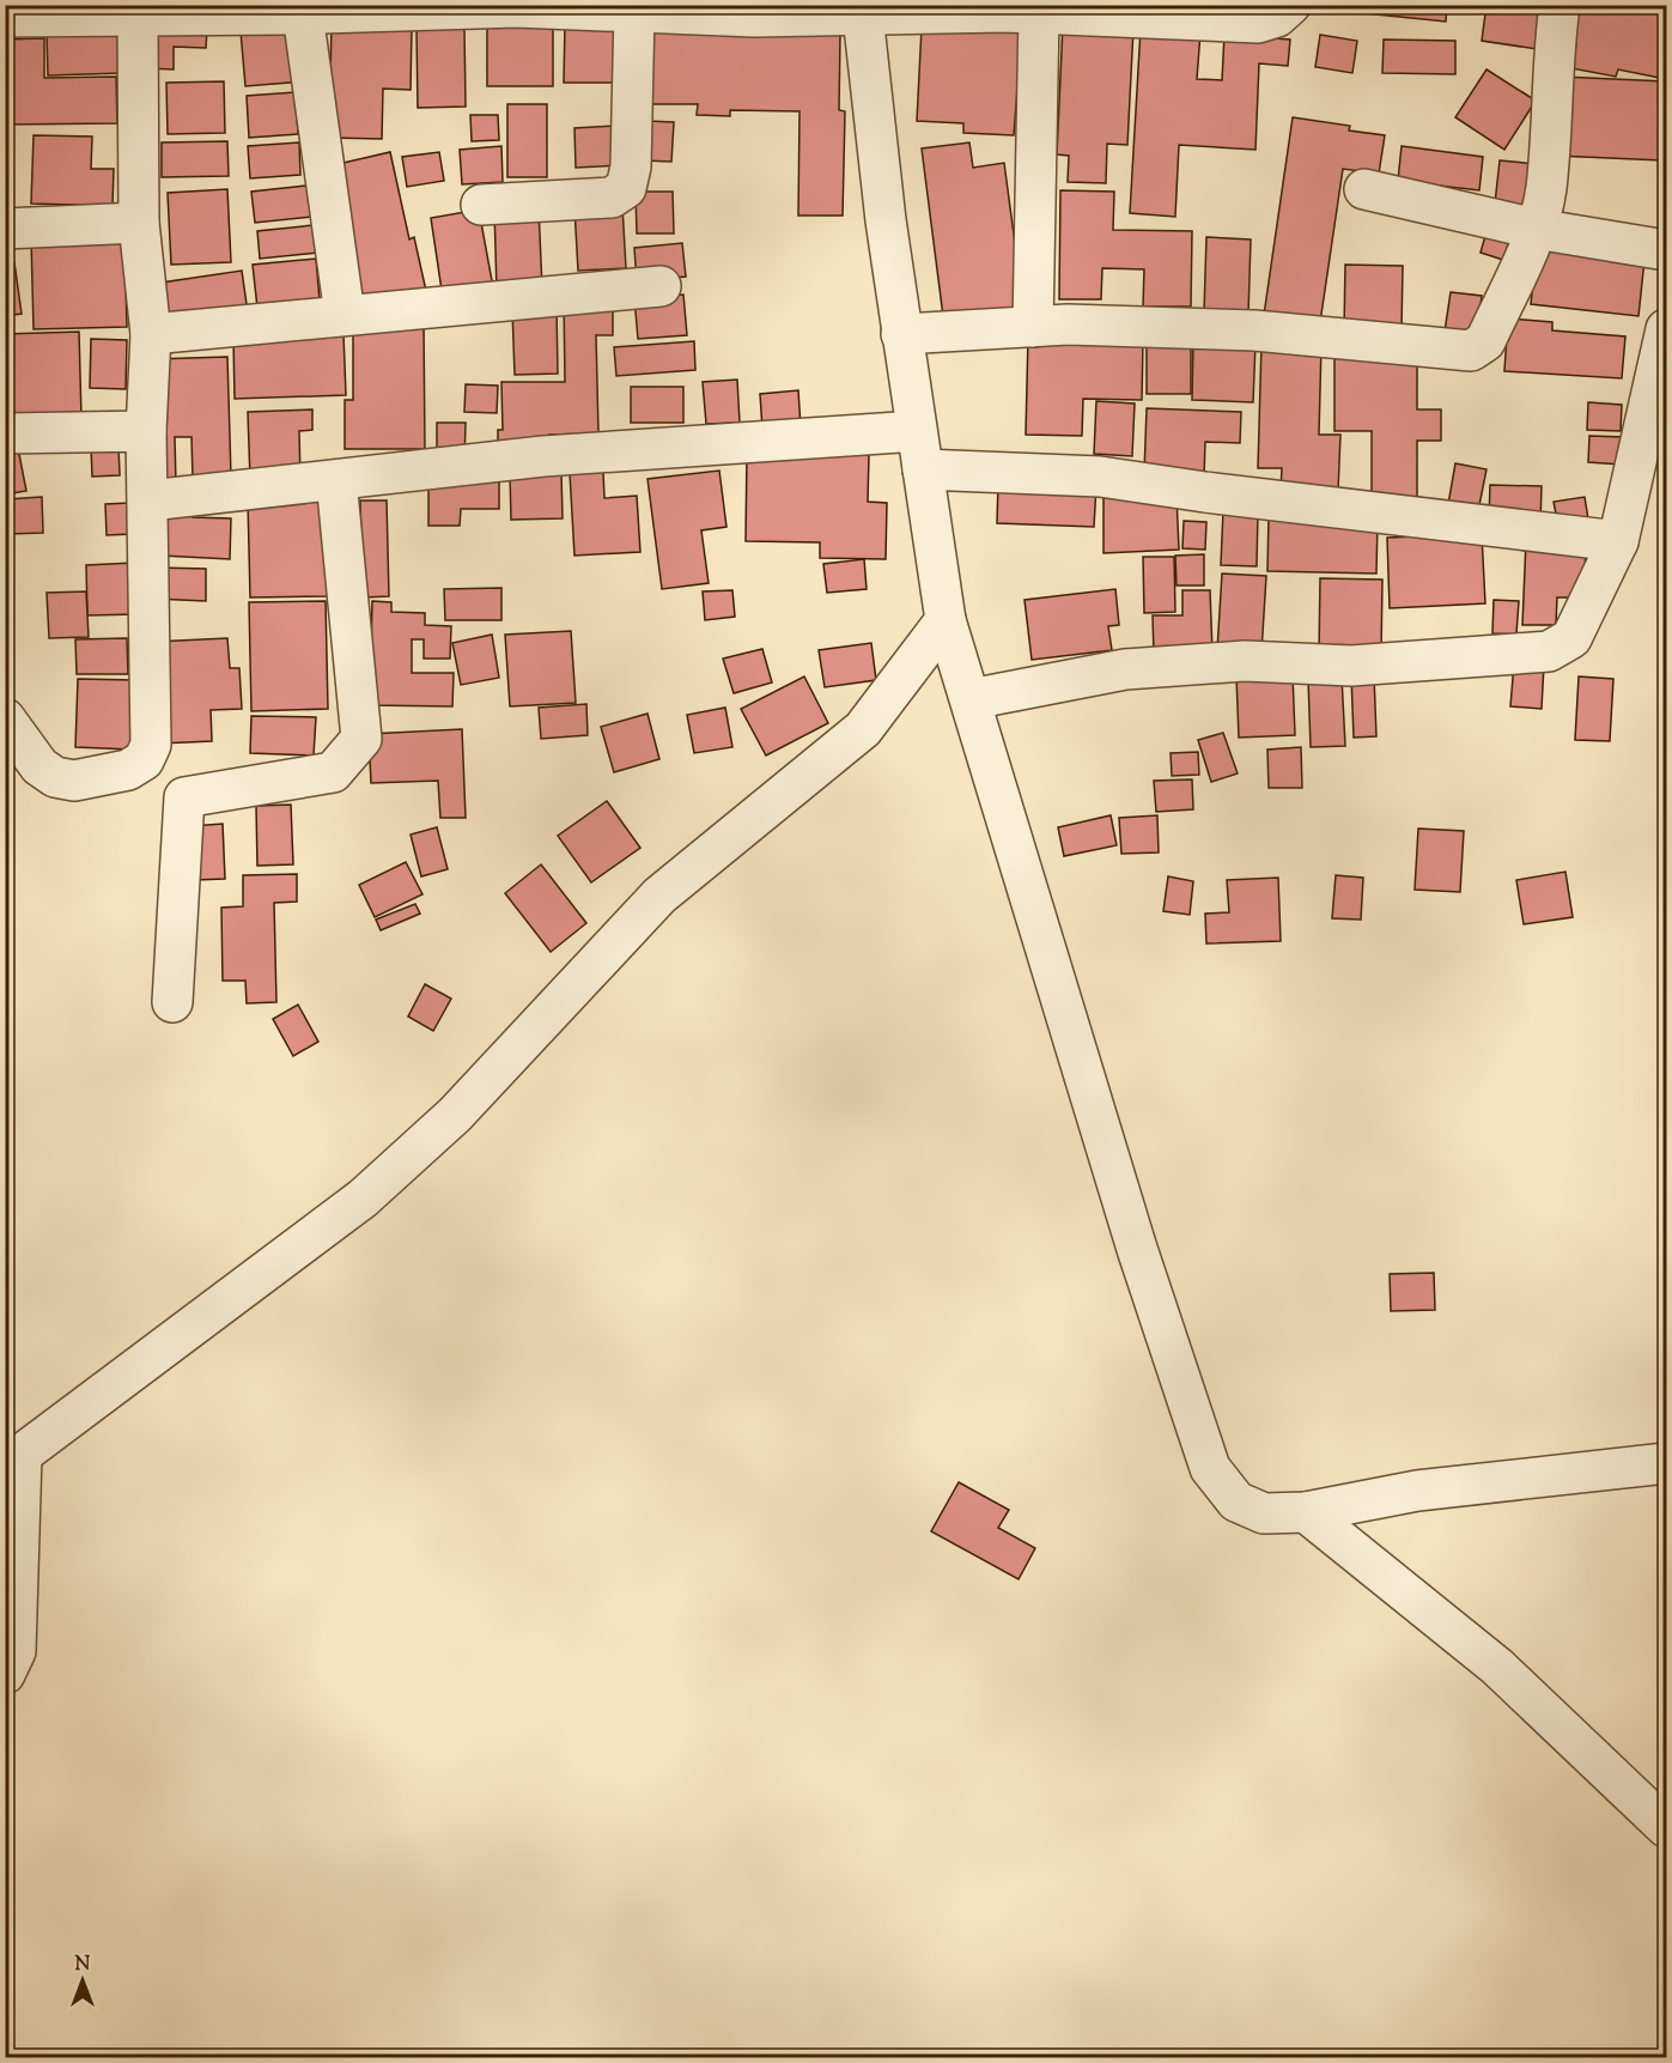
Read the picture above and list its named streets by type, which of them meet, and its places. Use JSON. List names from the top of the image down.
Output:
{
  "north": "top"
}
